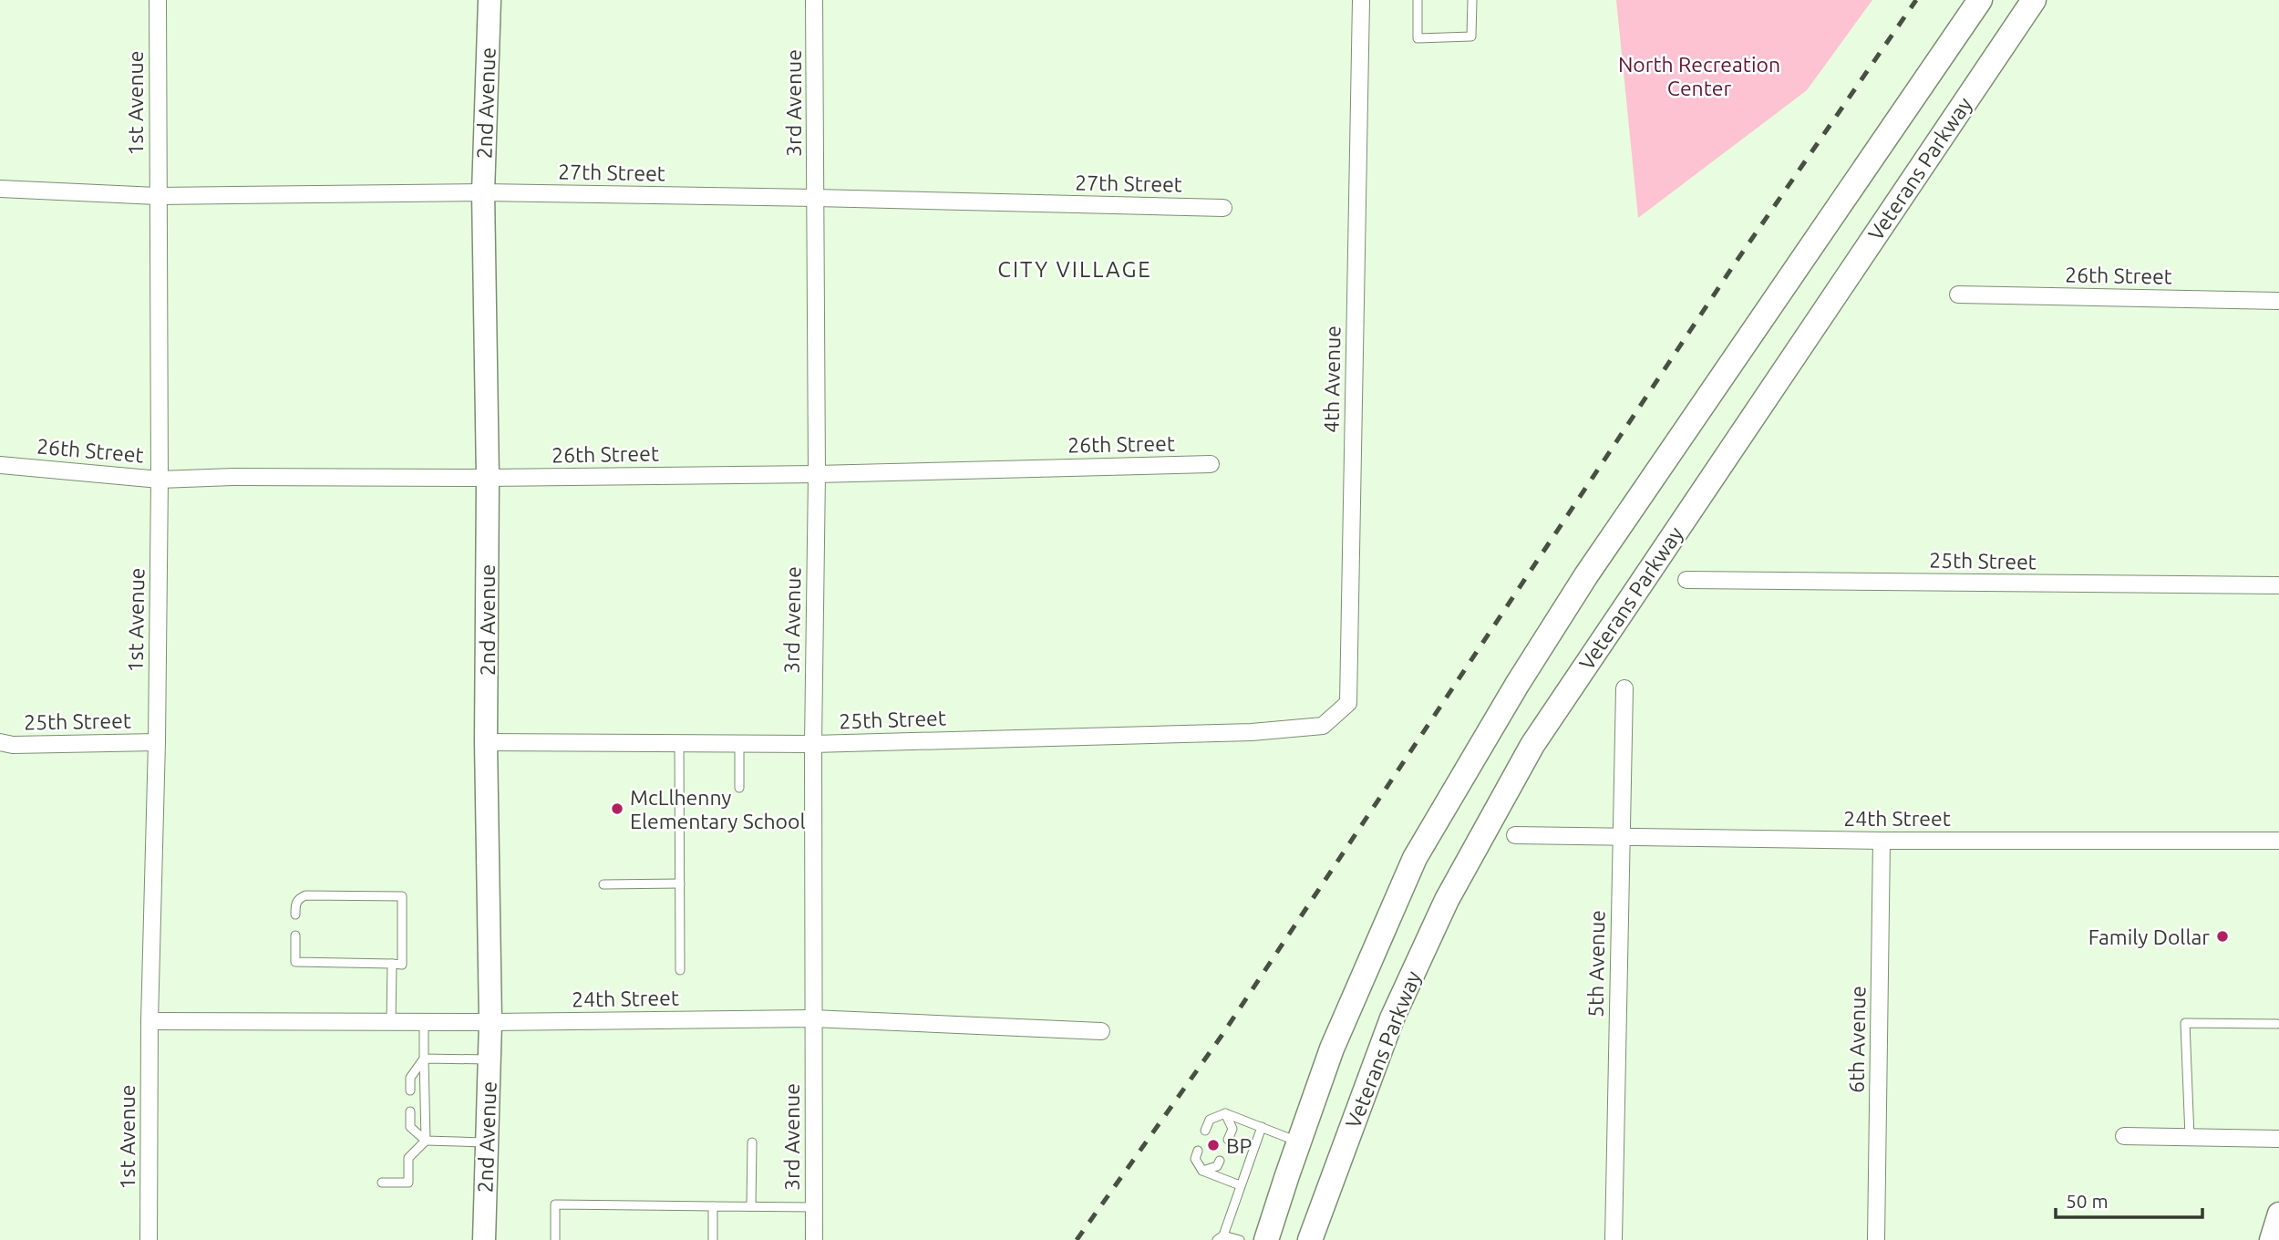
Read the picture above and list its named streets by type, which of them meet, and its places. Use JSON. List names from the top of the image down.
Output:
{
  "streets": {
    "main road": ["2nd Avenue", "Veterans Parkway"],
    "street": [
      "1st Avenue",
      "3rd Avenue",
      "27th Street",
      "26th Street",
      "4th Avenue",
      "25th Street",
      "24th Street",
      "5th Avenue",
      "6th Avenue"
    ]
  },
  "crossings": [
    ["1st Avenue", "27th Street"],
    ["1st Avenue", "26th Street"],
    ["1st Avenue", "25th Street"],
    ["1st Avenue", "24th Street"],
    ["2nd Avenue", "27th Street"],
    ["2nd Avenue", "26th Street"],
    ["2nd Avenue", "25th Street"],
    ["2nd Avenue", "24th Street"],
    ["3rd Avenue", "27th Street"],
    ["3rd Avenue", "26th Street"],
    ["3rd Avenue", "25th Street"],
    ["3rd Avenue", "24th Street"],
    ["4th Avenue", "25th Street"],
    ["24th Street", "5th Avenue"],
    ["24th Street", "6th Avenue"]
  ],
  "districts": ["CITY VILLAGE"],
  "parks": ["North Recreation Center"],
  "places": ["McLlhenny Elementary School", "Family Dollar", "BP"],
  "scale_bar": "50 m"
}
